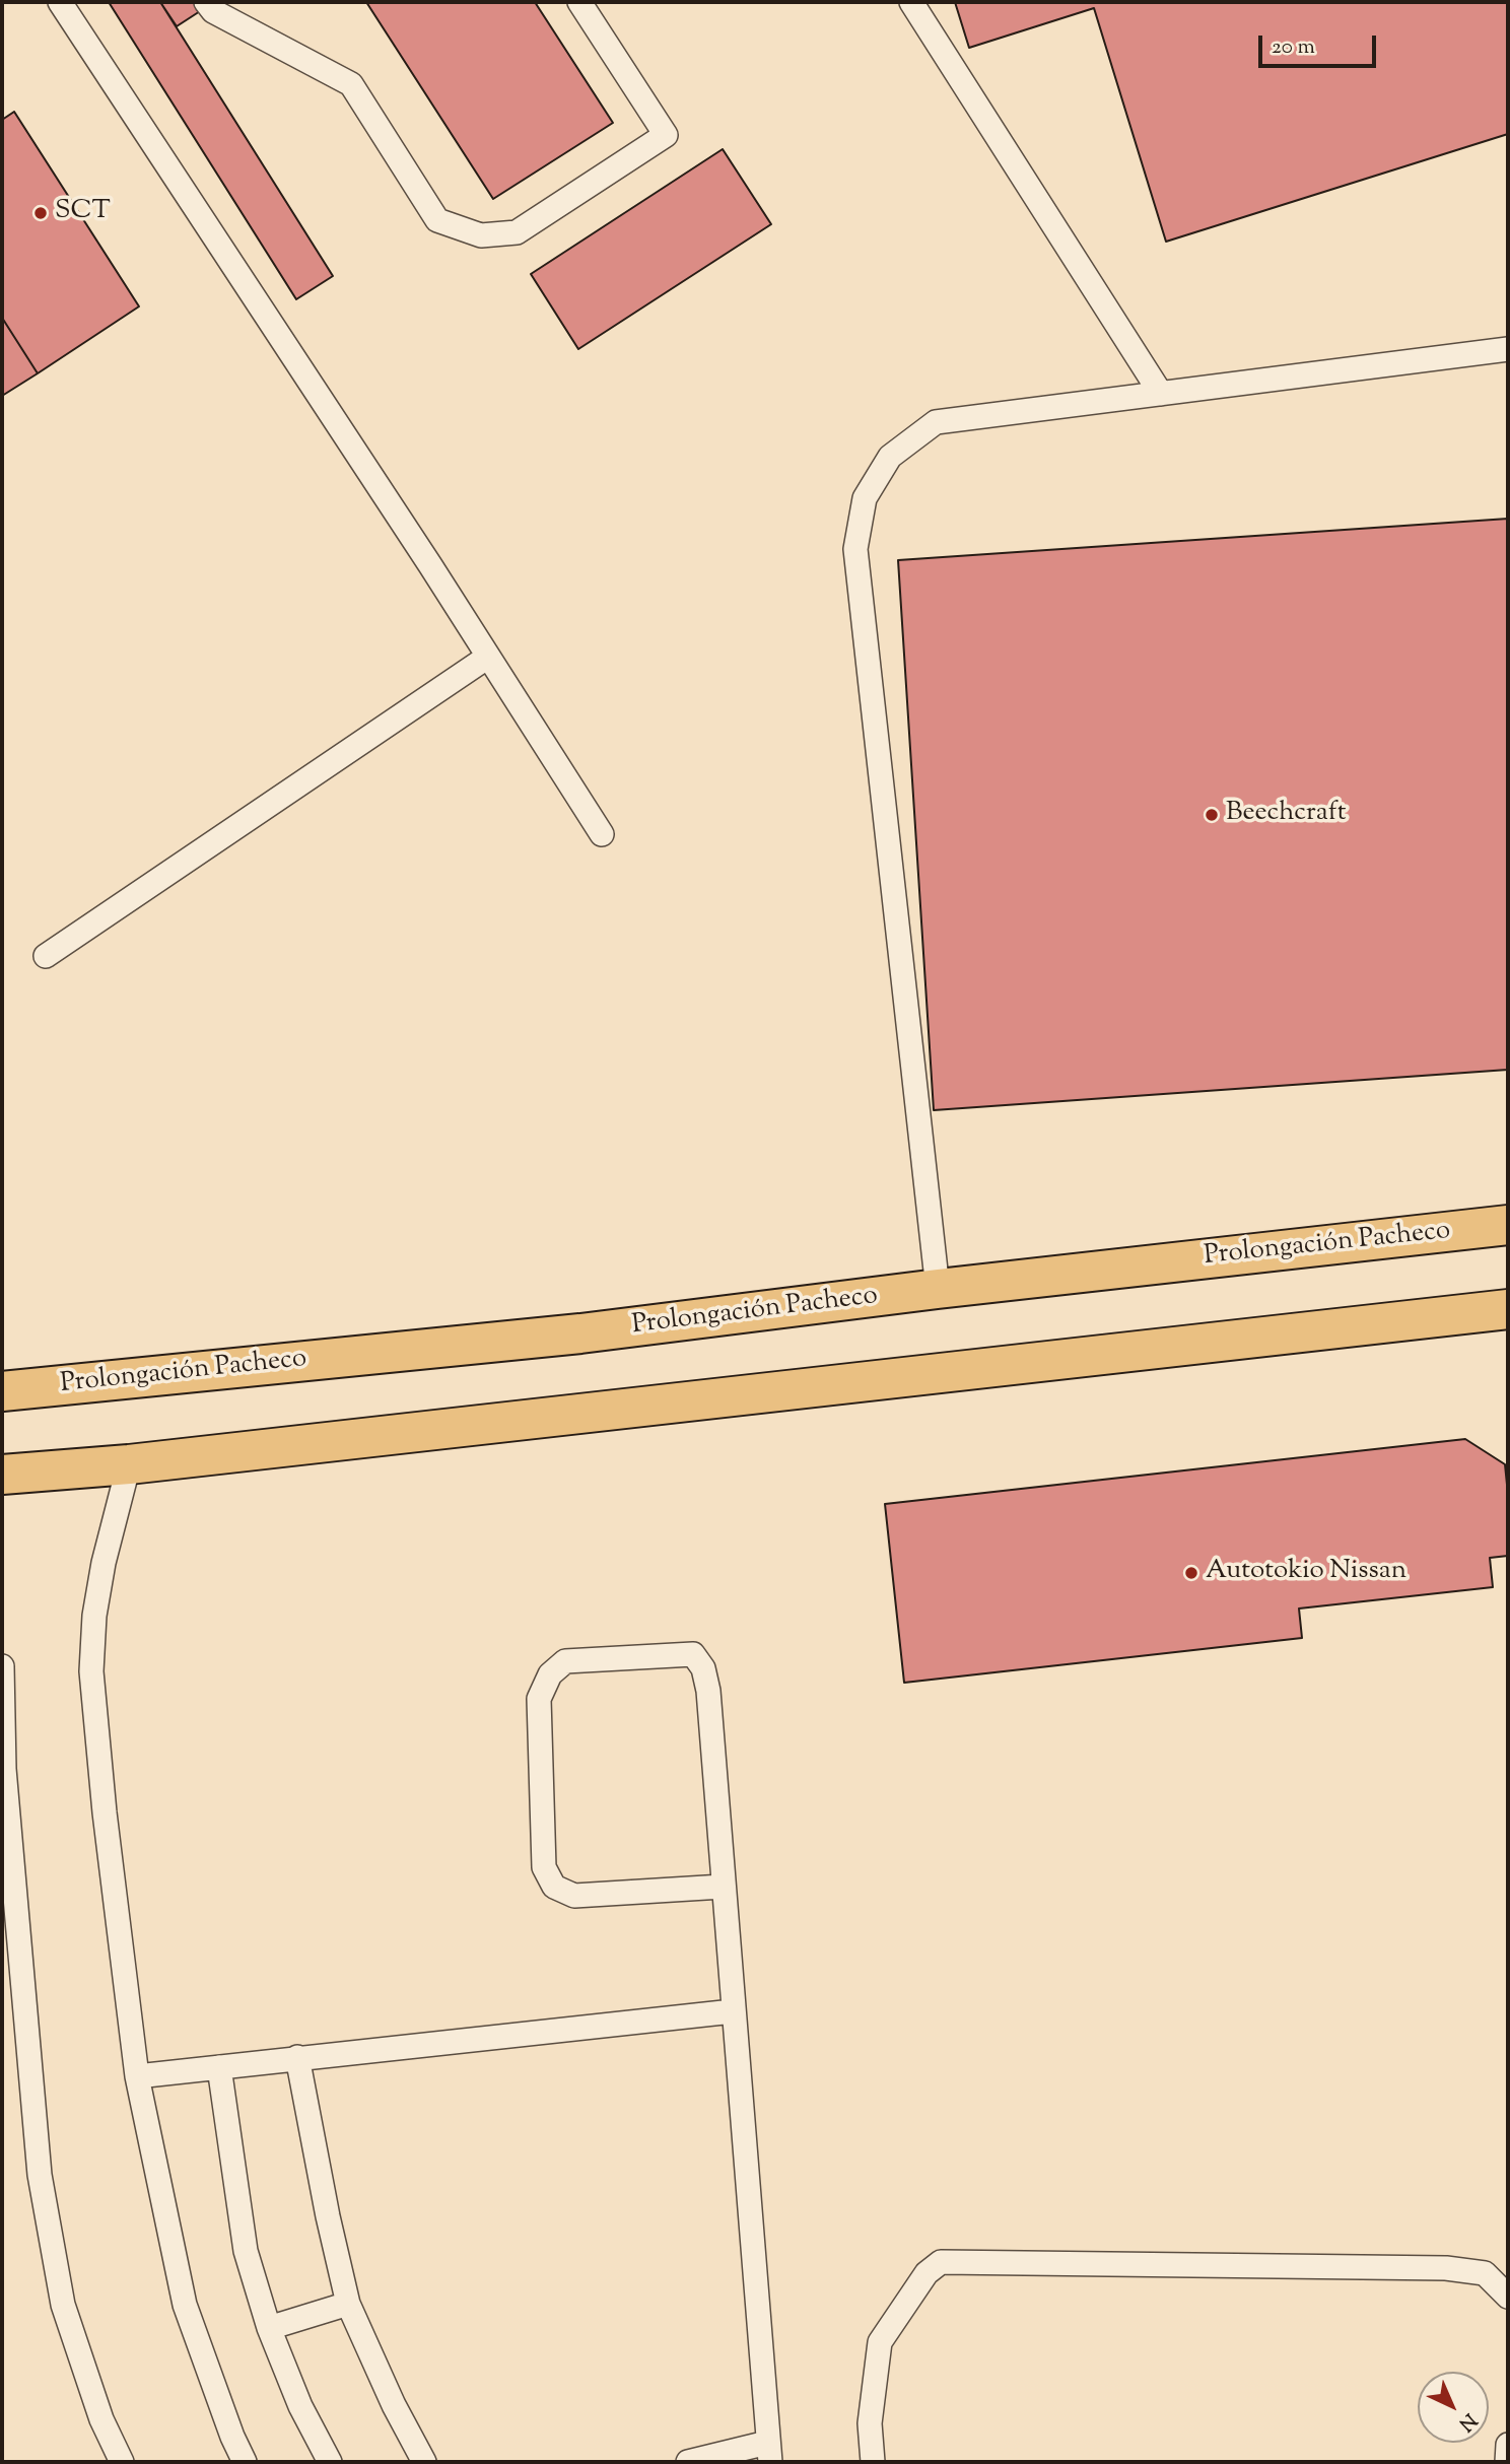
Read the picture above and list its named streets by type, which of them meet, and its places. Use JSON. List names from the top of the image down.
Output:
{
  "streets": {
    "main road": ["Prolongación Pacheco"]
  },
  "places": ["SCT", "Beechcraft", "Autotokio Nissan"],
  "scale_bar": "20 m",
  "north": "bottom right"
}
